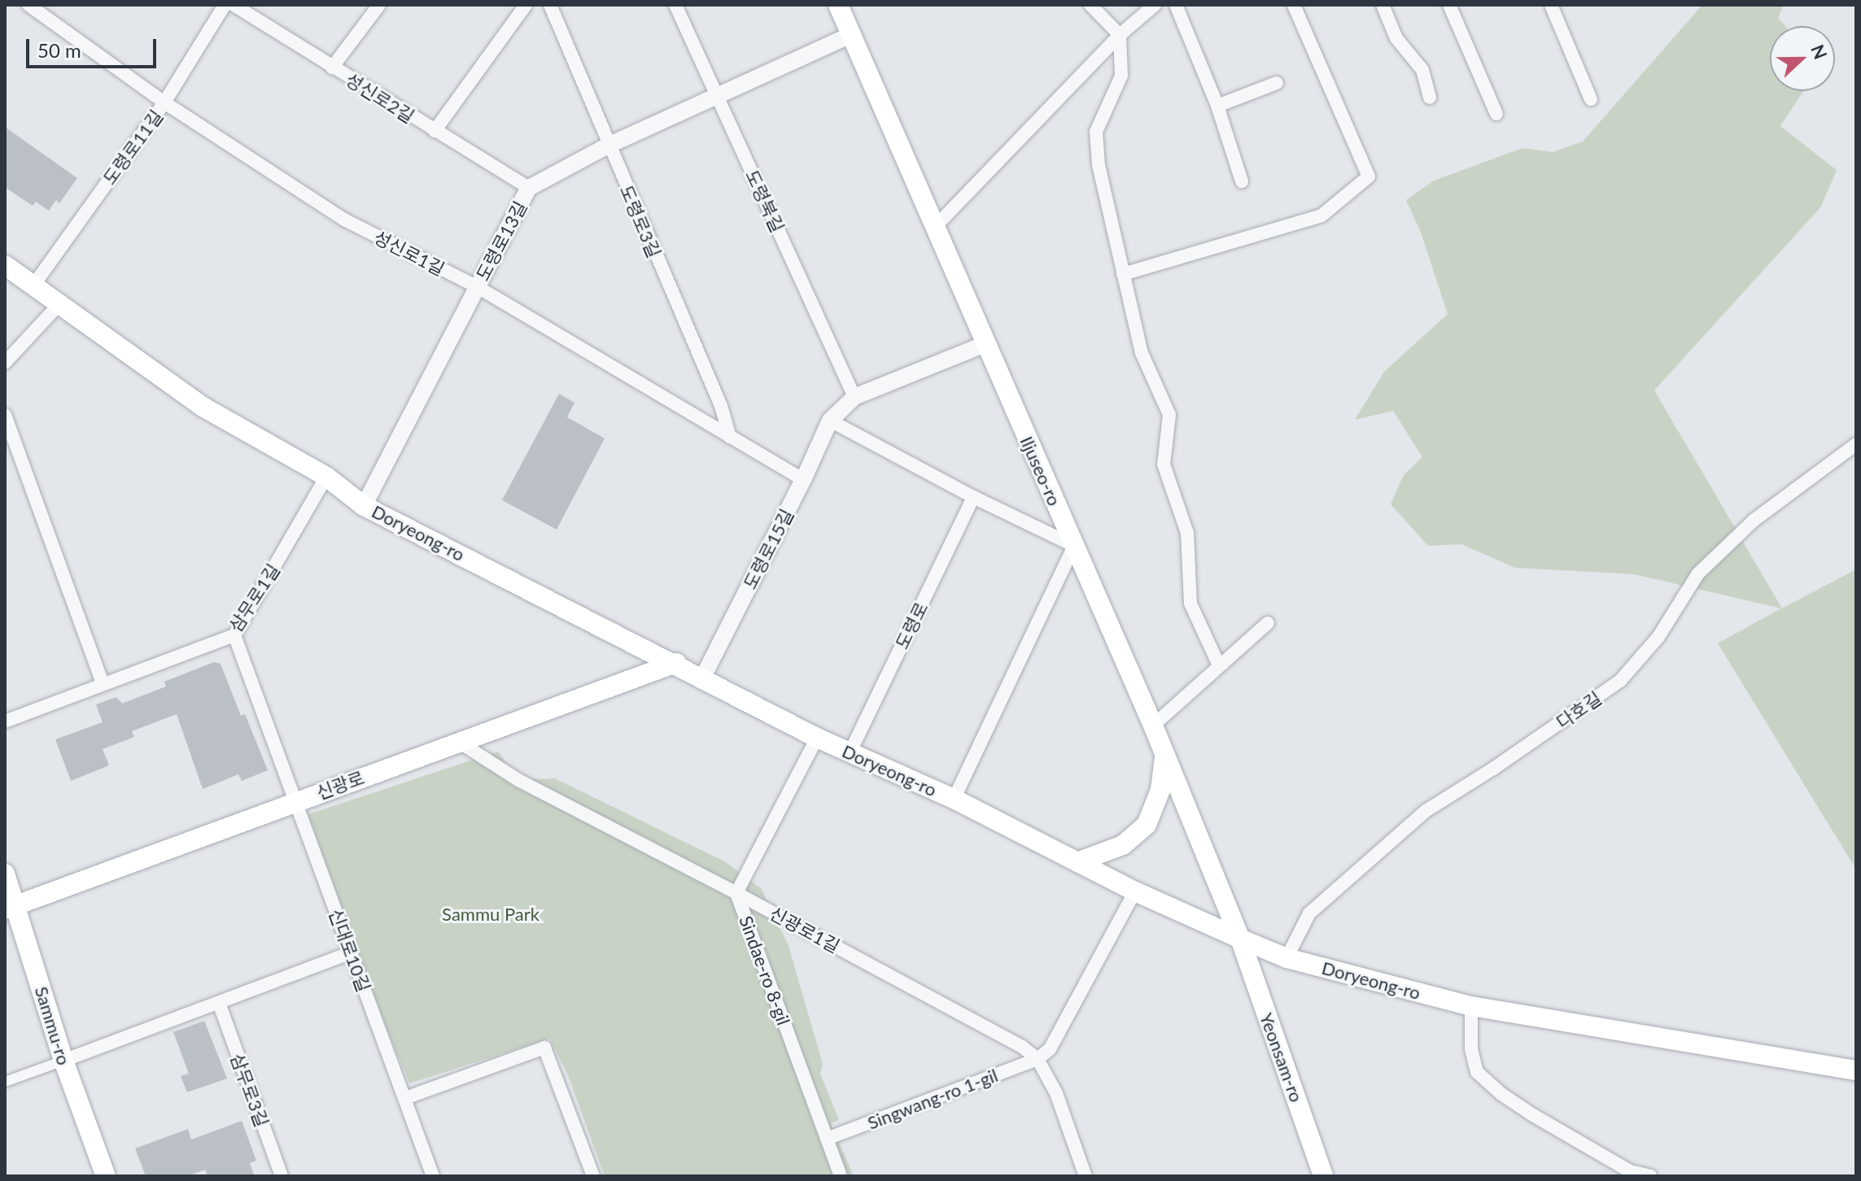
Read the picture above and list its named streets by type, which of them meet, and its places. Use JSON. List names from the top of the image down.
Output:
{
  "streets": {
    "main road": [
      "Iljuseo-ro",
      "Doryeong-ro",
      "신광로",
      "Sammu-ro",
      "Yeonsam-ro"
    ],
    "street": [
      "성신로2길",
      "도령로11길",
      "도령북길",
      "도령로3길",
      "도령로13길",
      "성신로1길",
      "도령로15길",
      "삼무로1길",
      "도령로",
      "다호길",
      "신광로1길",
      "신대로10길",
      "Sindae-ro 8-gil",
      "삼무로3길",
      "Singwang-ro 1-gil"
    ]
  },
  "crossings": [
    ["성신로2길", "도령로13길"],
    ["도령로11길", "성신로1길"],
    ["도령로11길", "Doryeong-ro"],
    ["도령북길", "도령로13길"],
    ["도령북길", "도령로15길"],
    ["도령로3길", "도령로13길"],
    ["도령로3길", "성신로1길"],
    ["도령로13길", "성신로1길"],
    ["도령로13길", "Iljuseo-ro"],
    ["도령로13길", "Doryeong-ro"],
    ["성신로1길", "도령로15길"],
    ["Iljuseo-ro", "Doryeong-ro"],
    ["Iljuseo-ro", "도령로15길"],
    ["Iljuseo-ro", "Yeonsam-ro"],
    ["Doryeong-ro", "도령로15길"],
    ["Doryeong-ro", "삼무로1길"],
    ["Doryeong-ro", "도령로"],
    ["Doryeong-ro", "다호길"],
    ["Doryeong-ro", "신광로"],
    ["Doryeong-ro", "Sindae-ro 8-gil"],
    ["Doryeong-ro", "Yeonsam-ro"],
    ["삼무로1길", "신대로10길"],
    ["신광로", "신광로1길"],
    ["신광로", "신대로10길"],
    ["신광로", "Sammu-ro"],
    ["신광로1길", "Sindae-ro 8-gil"],
    ["신광로1길", "Singwang-ro 1-gil"],
    ["Sindae-ro 8-gil", "Singwang-ro 1-gil"]
  ],
  "parks": ["Sammu Park"],
  "scale_bar": "50 m",
  "north": "right"
}
